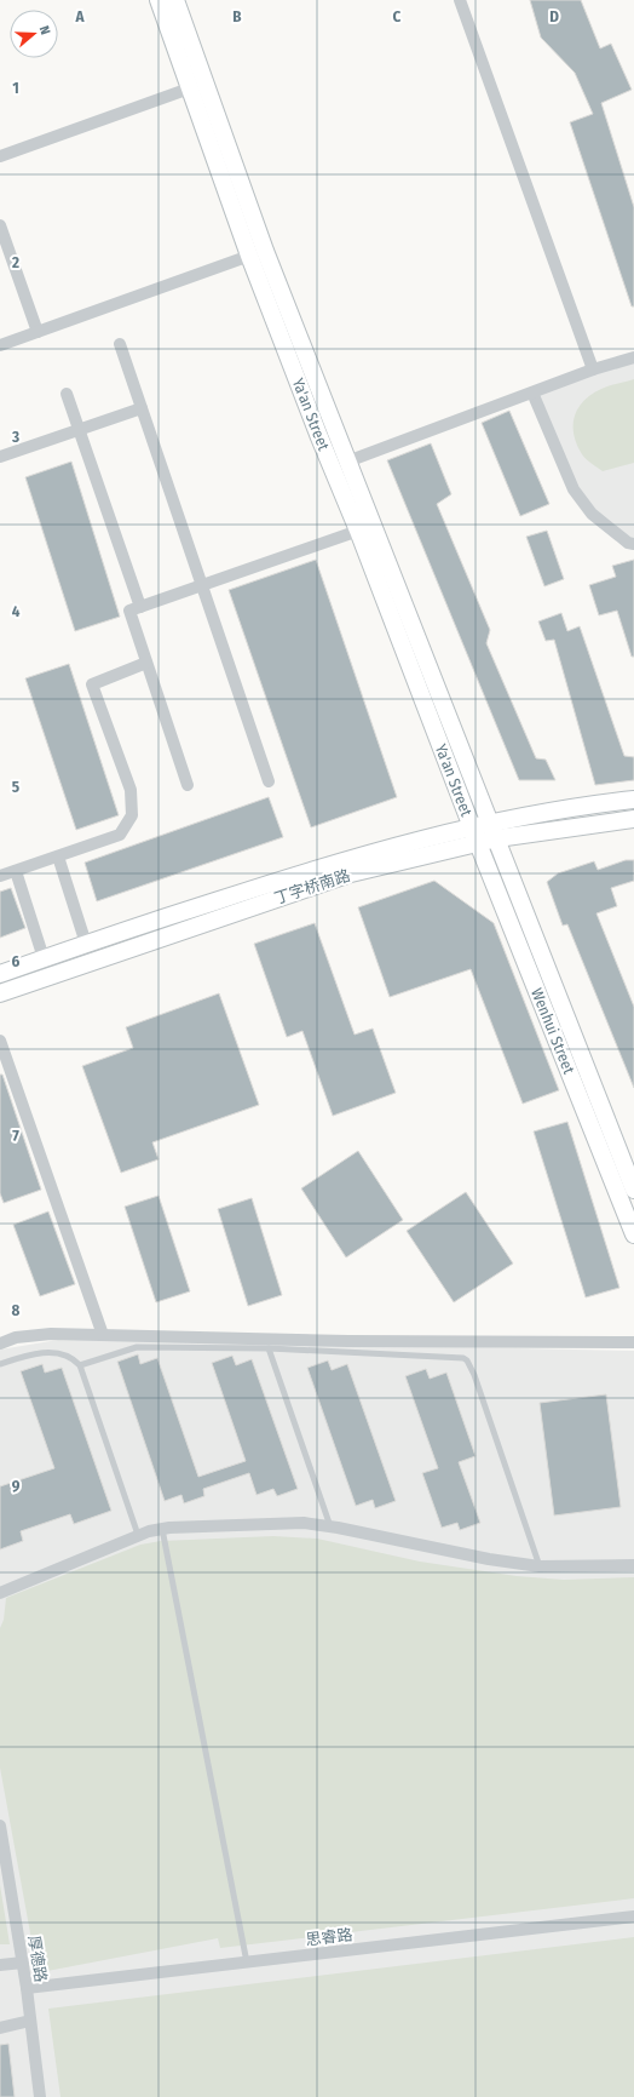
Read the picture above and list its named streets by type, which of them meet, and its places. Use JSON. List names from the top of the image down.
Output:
{
  "streets": {
    "main road": ["Ya'an Street", "丁字桥南路", "Wenhui Street"],
    "street": ["思睿路", "厚德路"]
  },
  "crossings": [
    ["Ya'an Street", "丁字桥南路"],
    ["Ya'an Street", "Wenhui Street"],
    ["丁字桥南路", "Wenhui Street"],
    ["思睿路", "厚德路"]
  ],
  "north": "right",
  "grid": {
    "columns": [
      "A",
      "B",
      "C",
      "D"
    ],
    "rows": [
      "1",
      "2",
      "3",
      "4",
      "5",
      "6",
      "7",
      "8",
      "9"
    ]
  }
}
